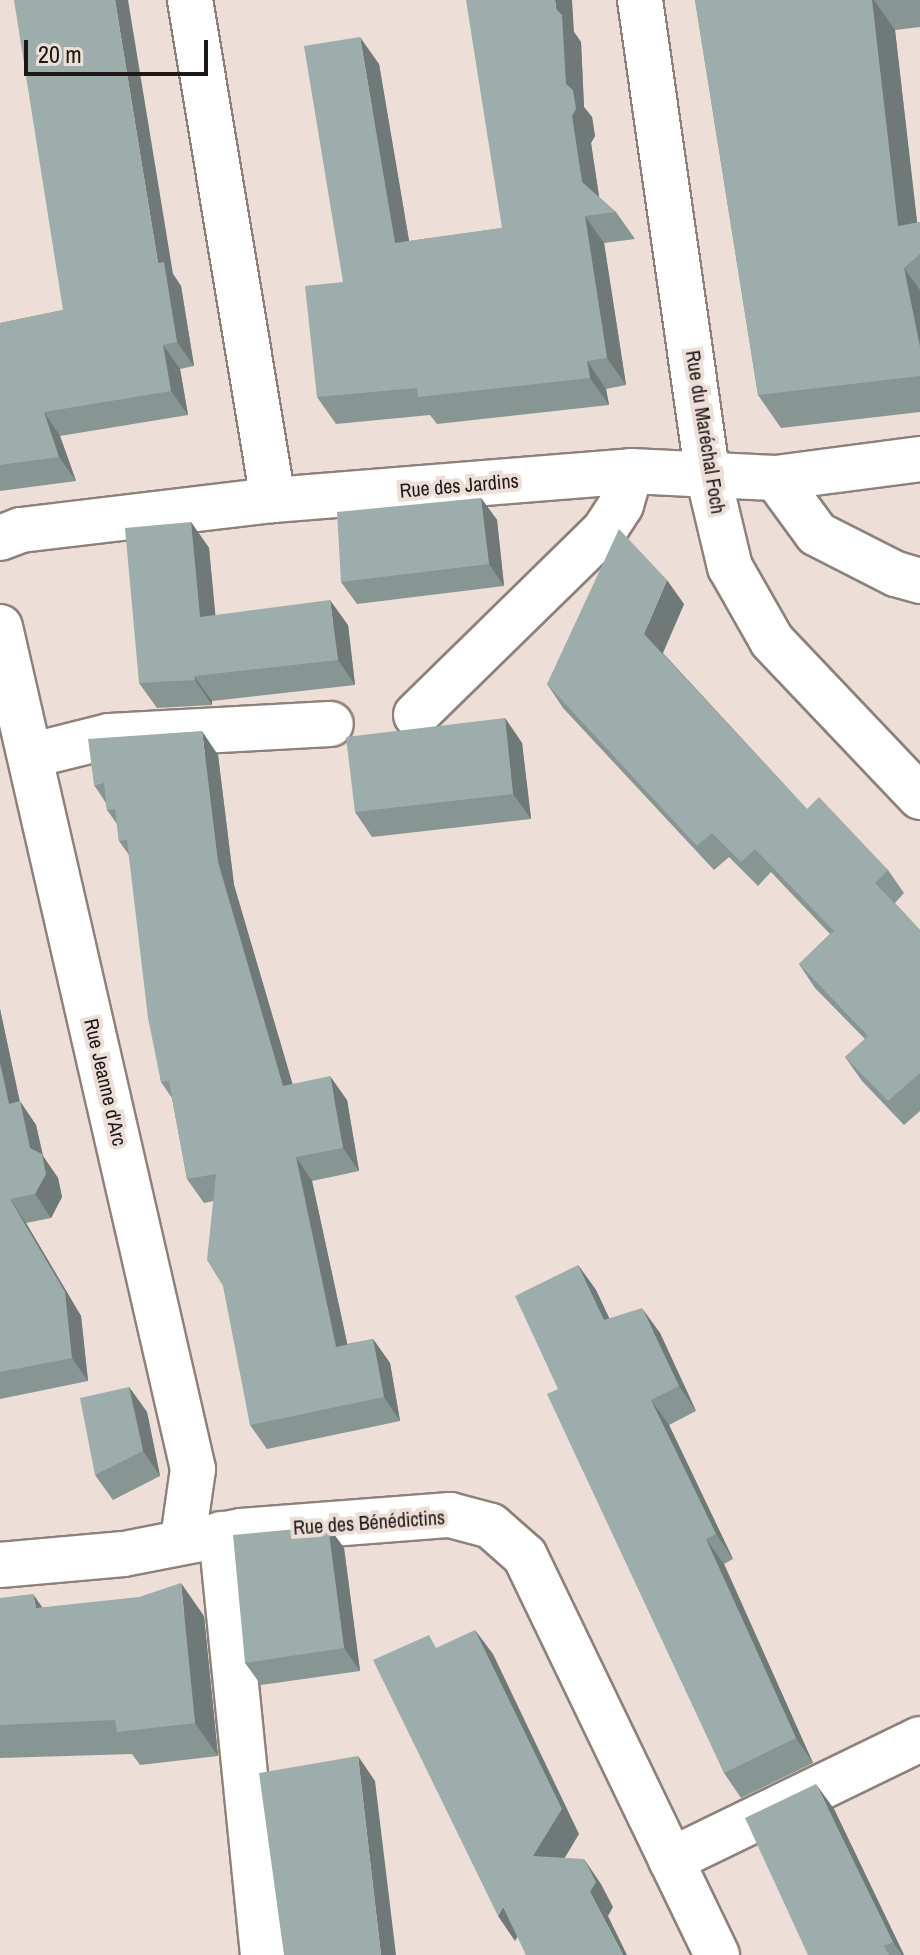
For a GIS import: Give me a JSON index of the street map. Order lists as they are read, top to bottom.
{
  "streets": {
    "street": [
      "Rue du Maréchal Foch",
      "Rue des Jardins",
      "Rue Jeanne d'Arc",
      "Rue des Bénédictins"
    ]
  },
  "crossings": [
    ["Rue du Maréchal Foch", "Rue des Jardins"],
    ["Rue Jeanne d'Arc", "Rue des Bénédictins"]
  ],
  "scale_bar": "20 m"
}
